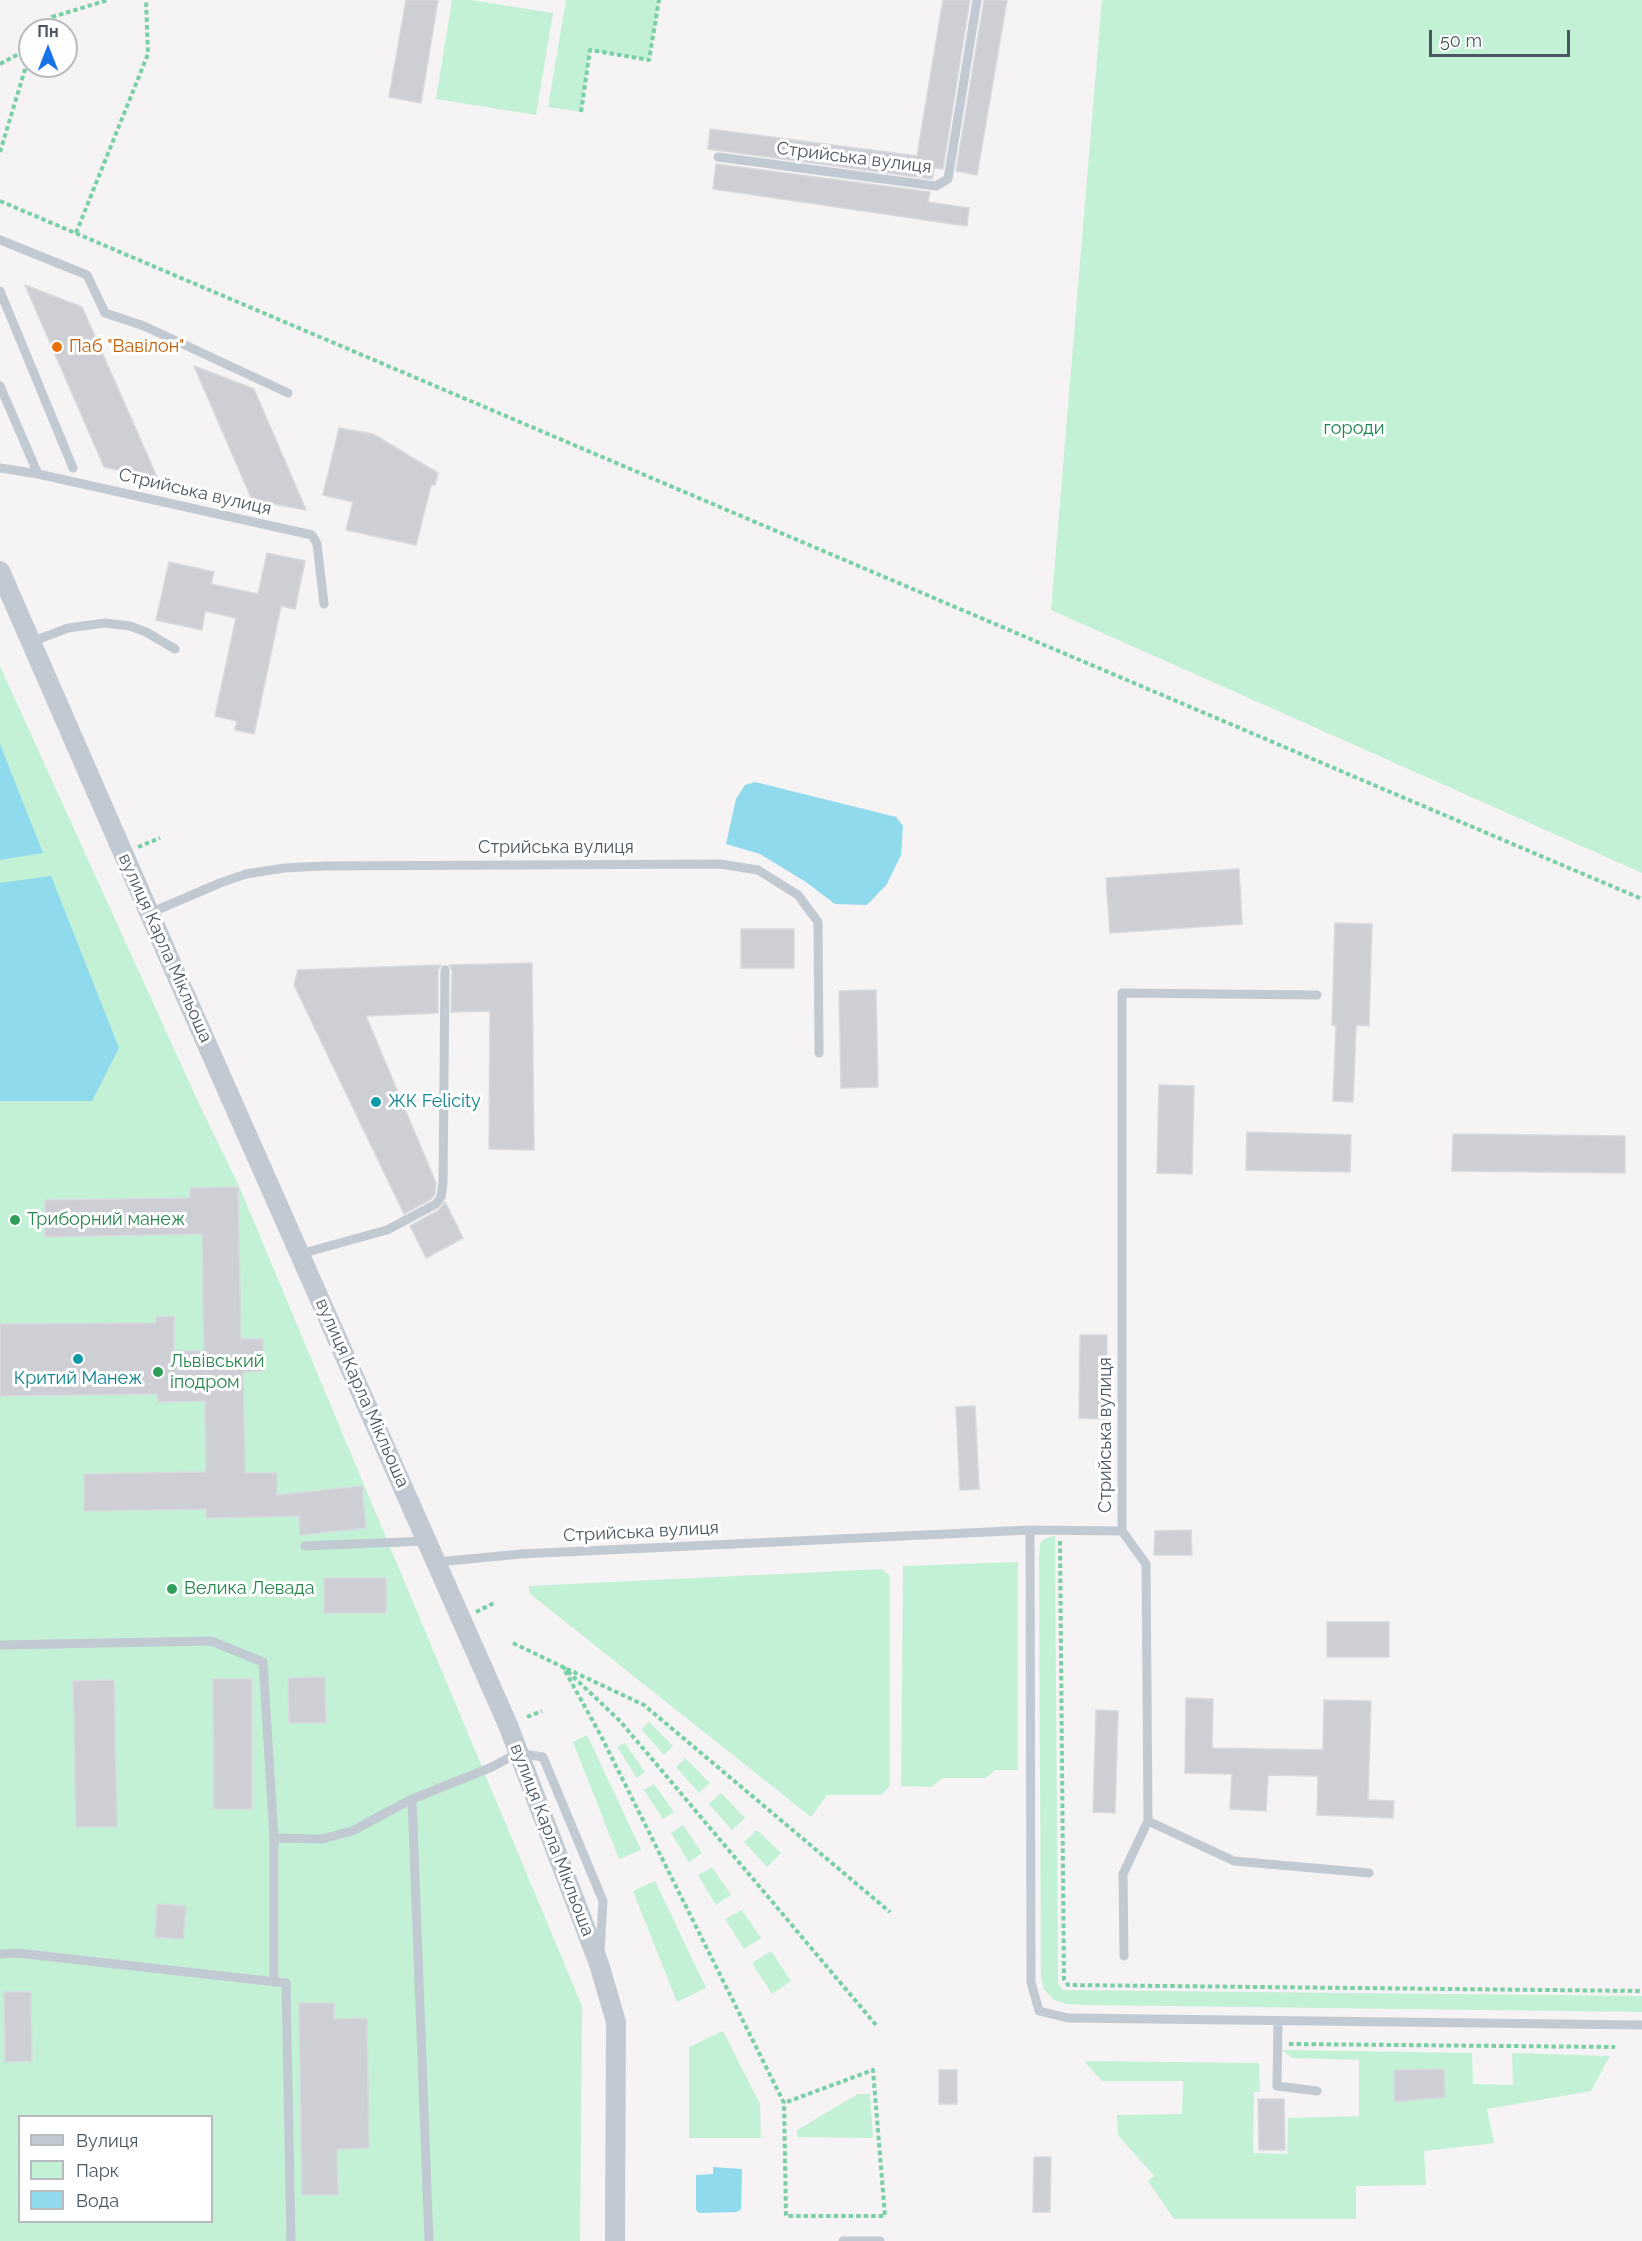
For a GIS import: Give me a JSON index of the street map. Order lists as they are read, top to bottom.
{
  "streets": {
    "street": ["вулиця Карла Мікльоша"],
    "lane": ["Стрийська вулиця"]
  },
  "crossings": [
    ["Стрийська вулиця", "вулиця Карла Мікльоша"]
  ],
  "parks": ["городи"],
  "places": [
    "Паб \"Вавілон\"",
    "ЖК Felicity",
    "Триборний манеж",
    "Критий Манеж",
    "Львівський іподром",
    "Велика Левада"
  ],
  "legend": ["Вулиця", "Парк", "Вода"],
  "scale_bar": "50 m",
  "north": "top"
}
